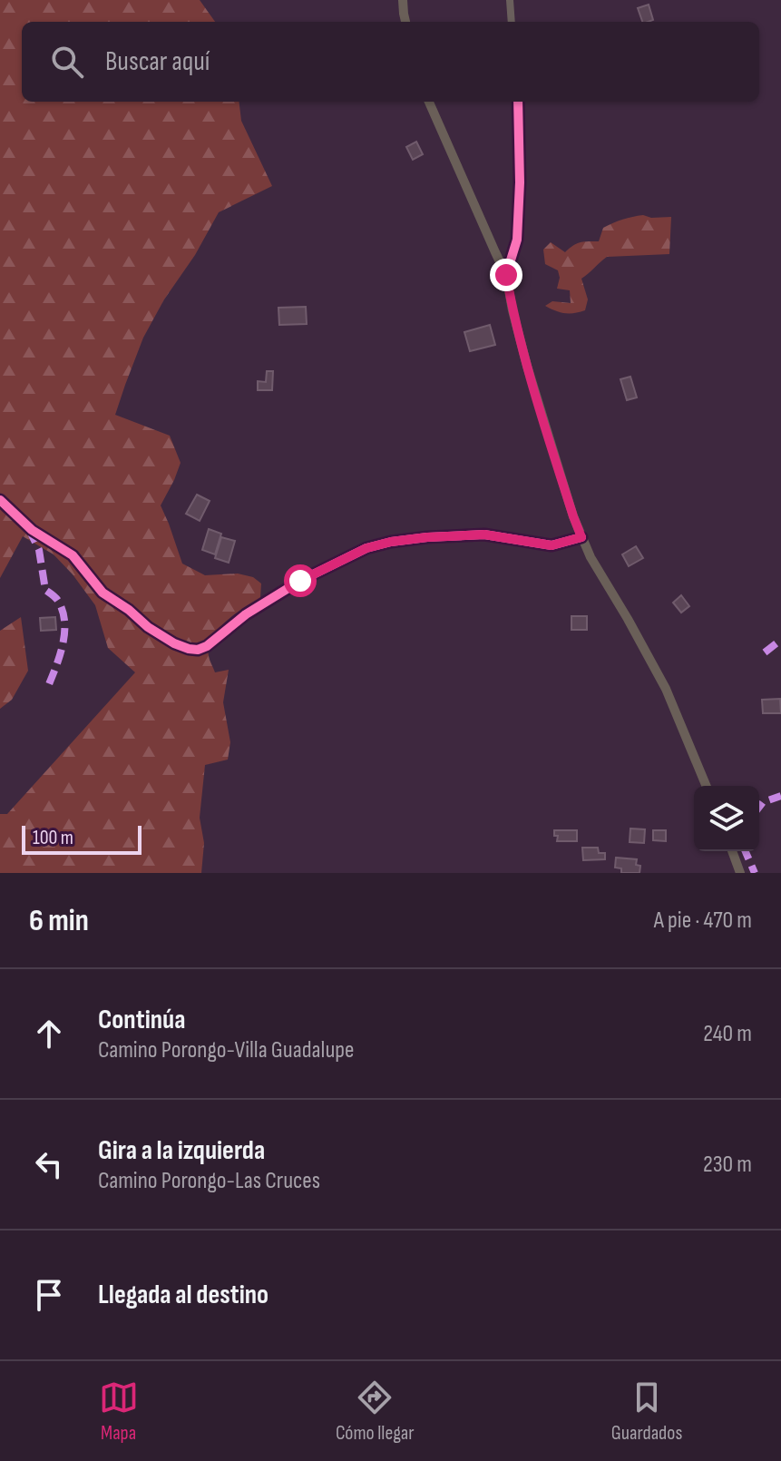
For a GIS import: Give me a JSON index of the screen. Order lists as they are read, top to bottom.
{
  "scale_bar": "100 m",
  "page": {
    "search": "Buscar aquí",
    "scale": "100 m",
    "heading": ["6 min", "A pie · 470 m"],
    "list": [
      ["Continúa", "Camino Porongo-Villa Guadalupe", "240 m"],
      ["Gira a la izquierda", "Camino Porongo-Las Cruces", "230 m"],
      "Llegada al destino"
    ],
    "nav": ["Mapa", "Cómo llegar", "Guardados"]
  }
}
